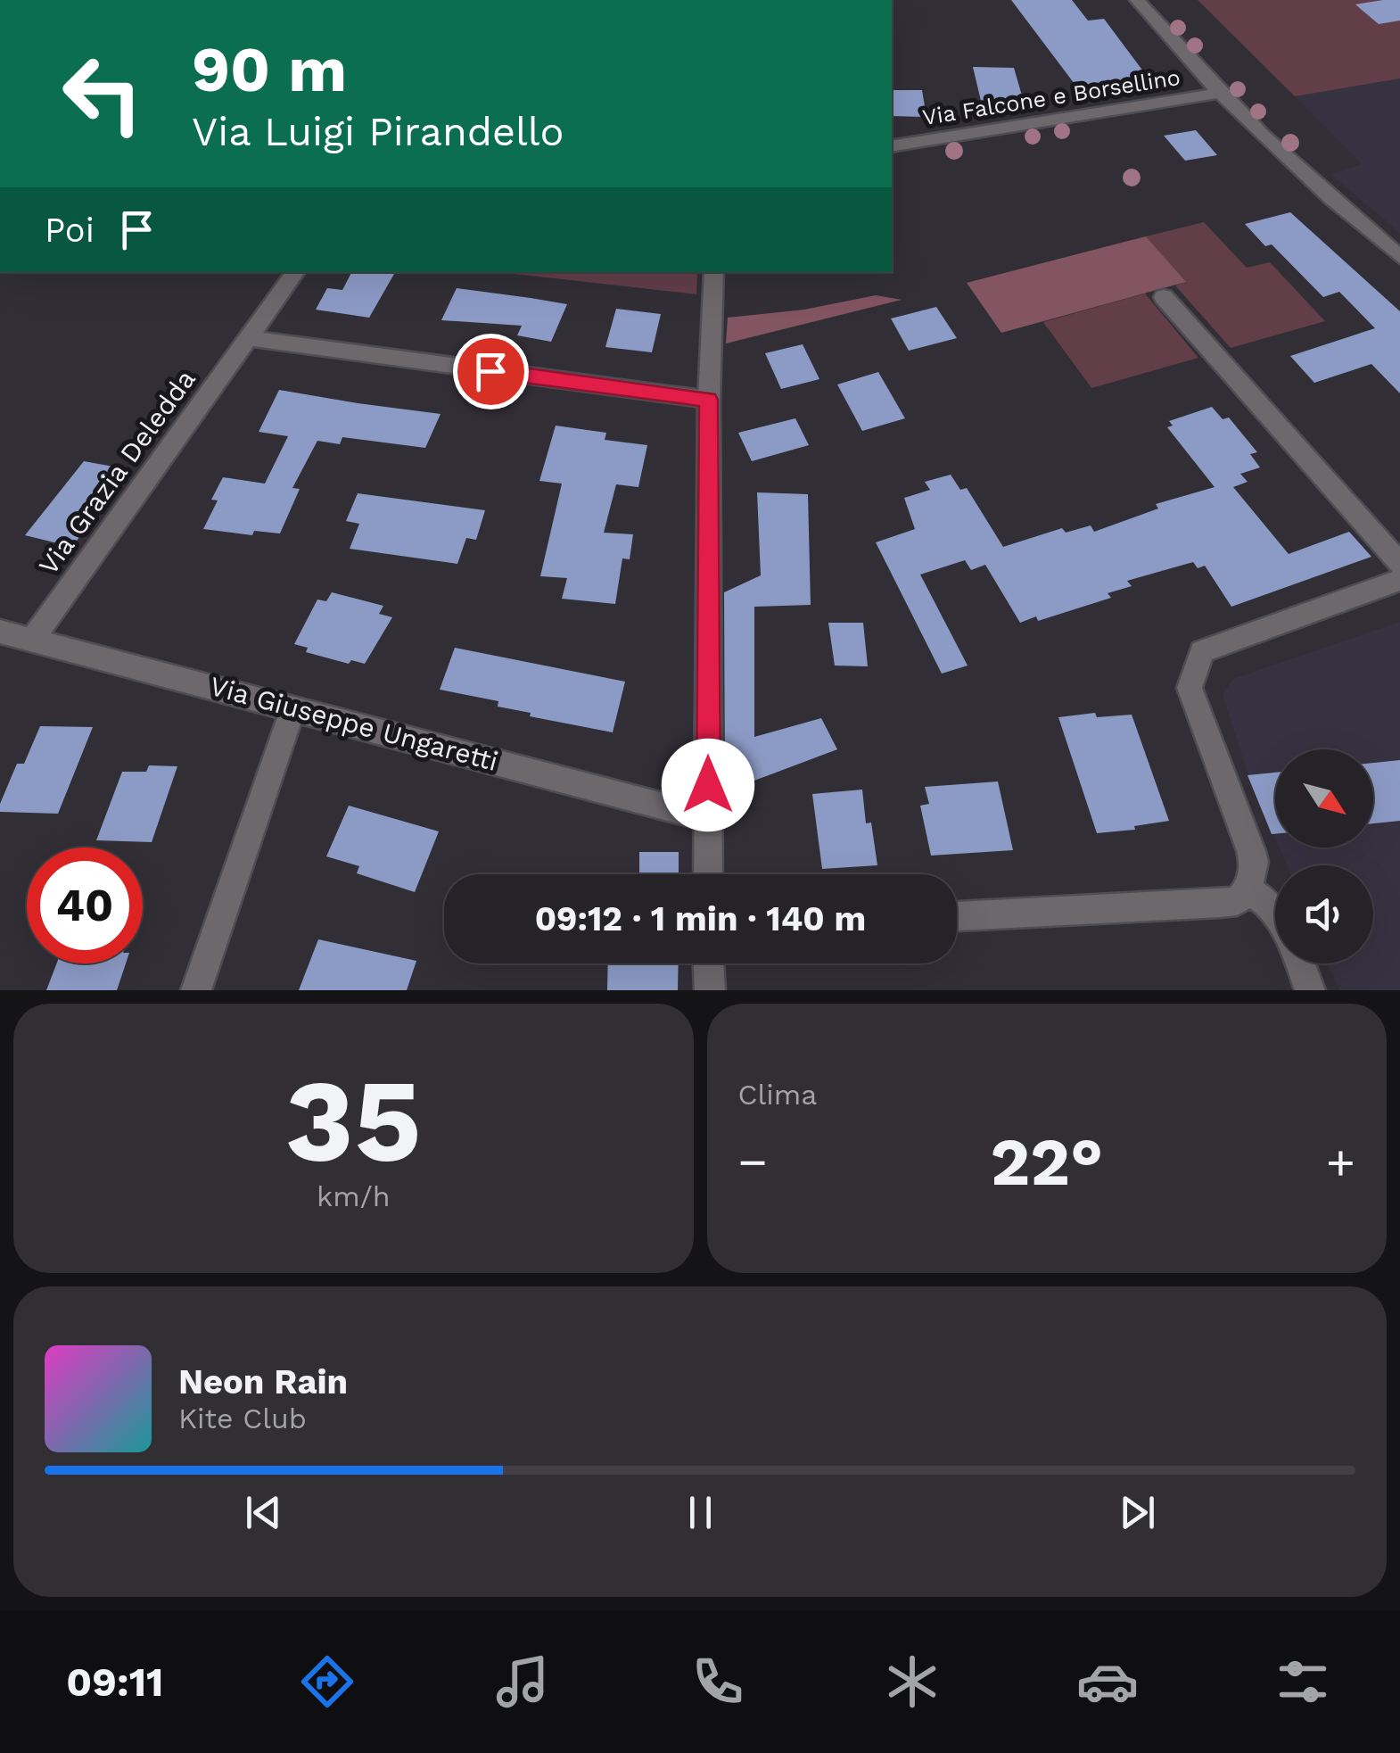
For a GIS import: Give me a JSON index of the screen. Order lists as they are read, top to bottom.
{
  "streets": {
    "street": ["Via Falcone e Borsellino", "Via Grazia Deledda", "Via Giuseppe Ungaretti"]
  },
  "crossings": [
    ["Via Grazia Deledda", "Via Giuseppe Ungaretti"]
  ],
  "north": "bottom right",
  "page": {
    "turn": ["90 m", "Via Luigi Pirandello"],
    "then": "Poi",
    "limit": "40",
    "trip": "09:12 · 1 min · 140 m",
    "tile": [
      ["35", "km/h"],
      "Clima"
    ],
    "heat": ["−", "22°", "+"],
    "song": ["Neon Rain", "Kite Club"],
    "tabs": "09:11"
  }
}
